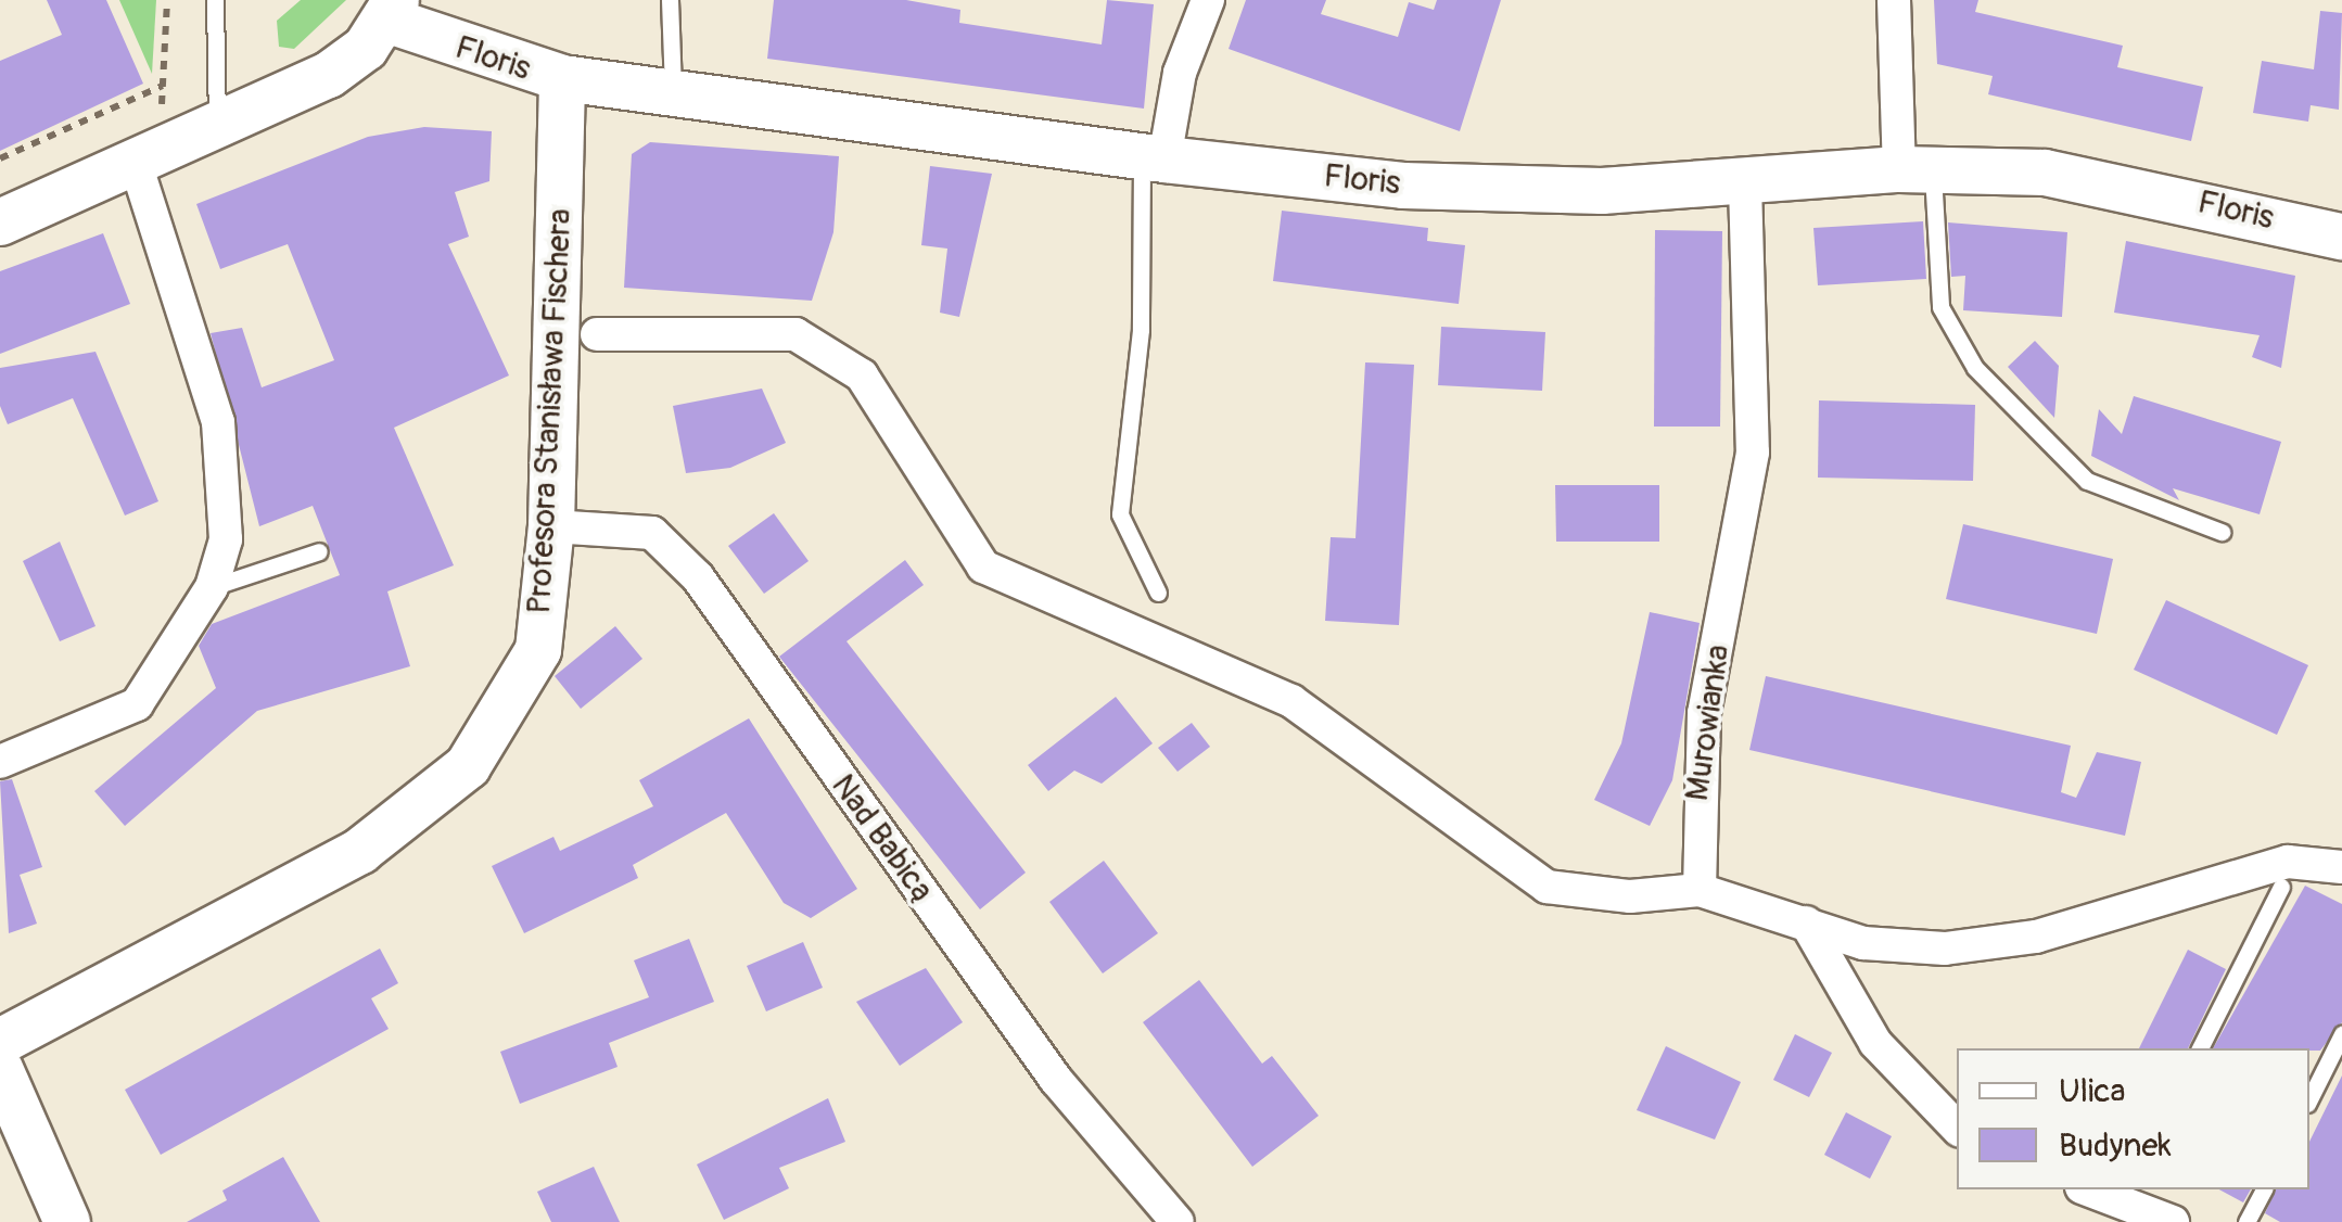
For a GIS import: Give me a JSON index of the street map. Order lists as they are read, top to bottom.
{
  "streets": {
    "street": [
      "Floris",
      "Profesora Stanisława Fischera",
      "Murowianka",
      "Nad Babicą"
    ]
  },
  "crossings": [
    ["Floris", "Profesora Stanisława Fischera"],
    ["Floris", "Murowianka"],
    ["Profesora Stanisława Fischera", "Nad Babicą"]
  ],
  "legend": ["Ulica", "Budynek"]
}
